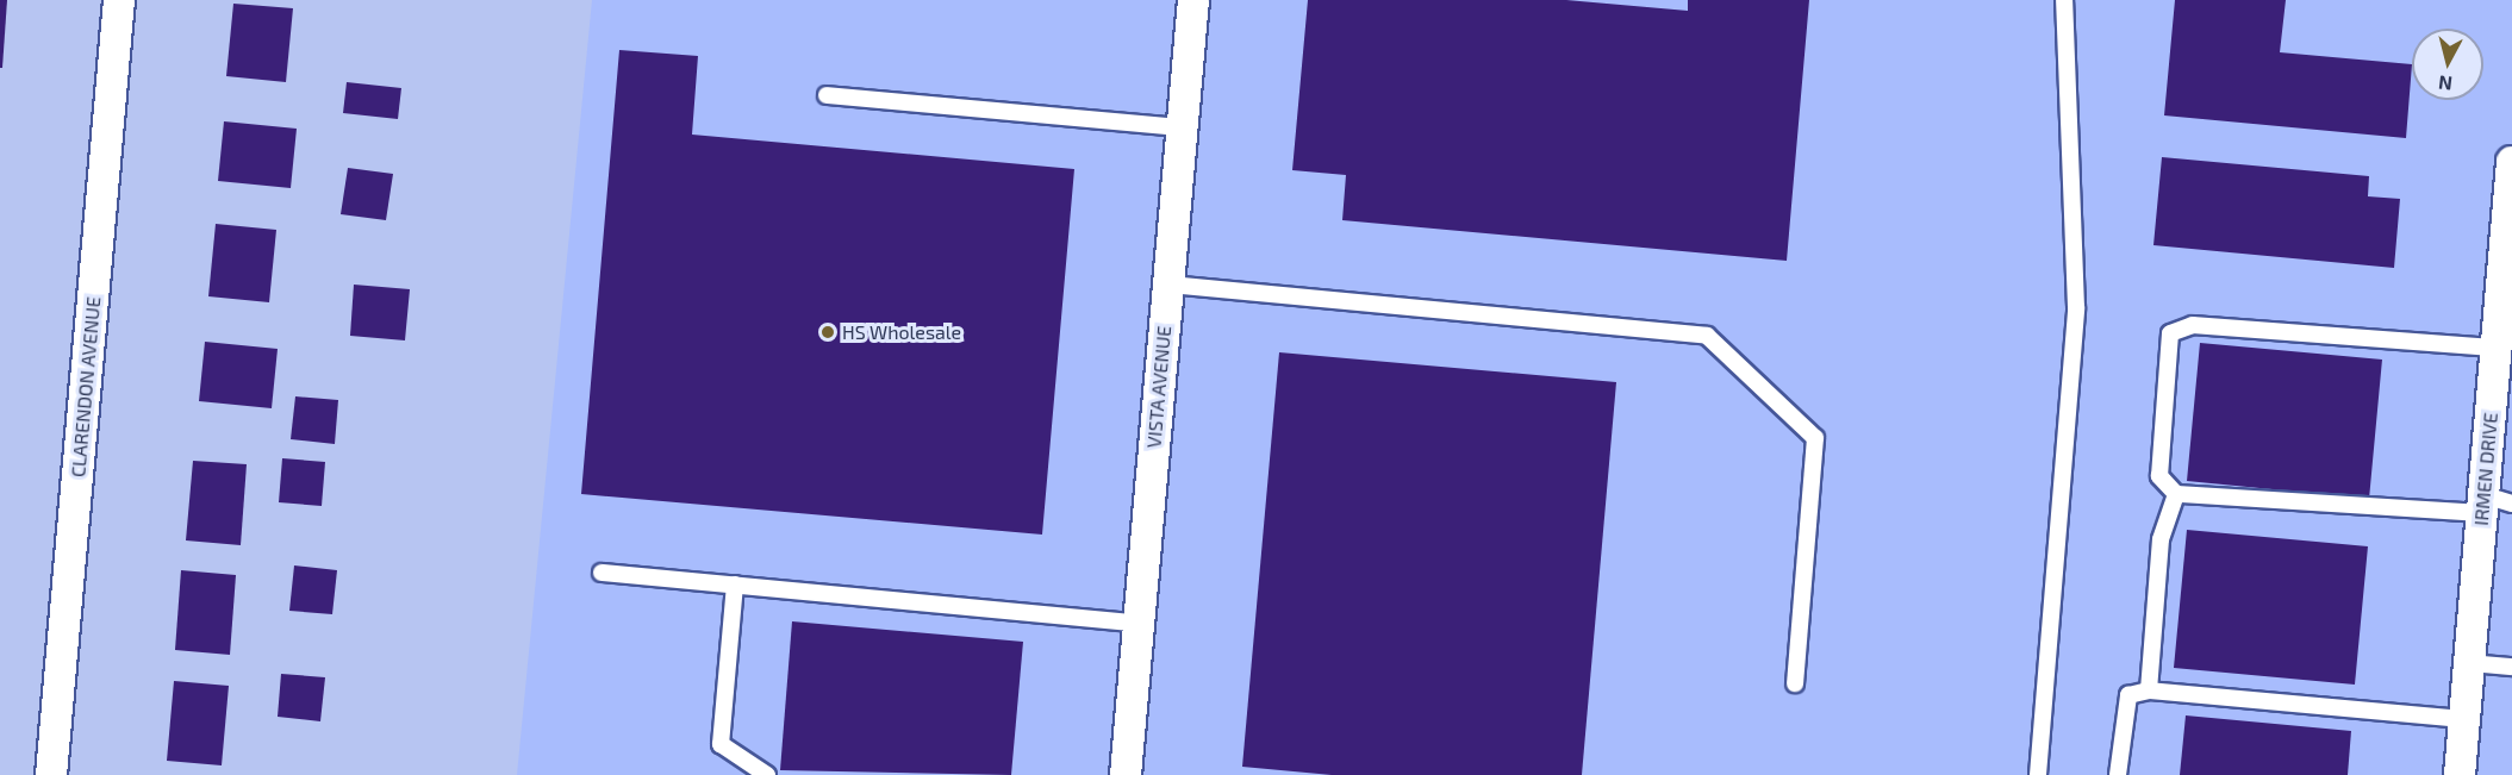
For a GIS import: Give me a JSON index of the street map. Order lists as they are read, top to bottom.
{
  "streets": {
    "street": ["CLARENDON AVENUE", "VISTA AVENUE", "IRMEN DRIVE"]
  },
  "places": ["HS Wholesale"],
  "north": "bottom"
}
